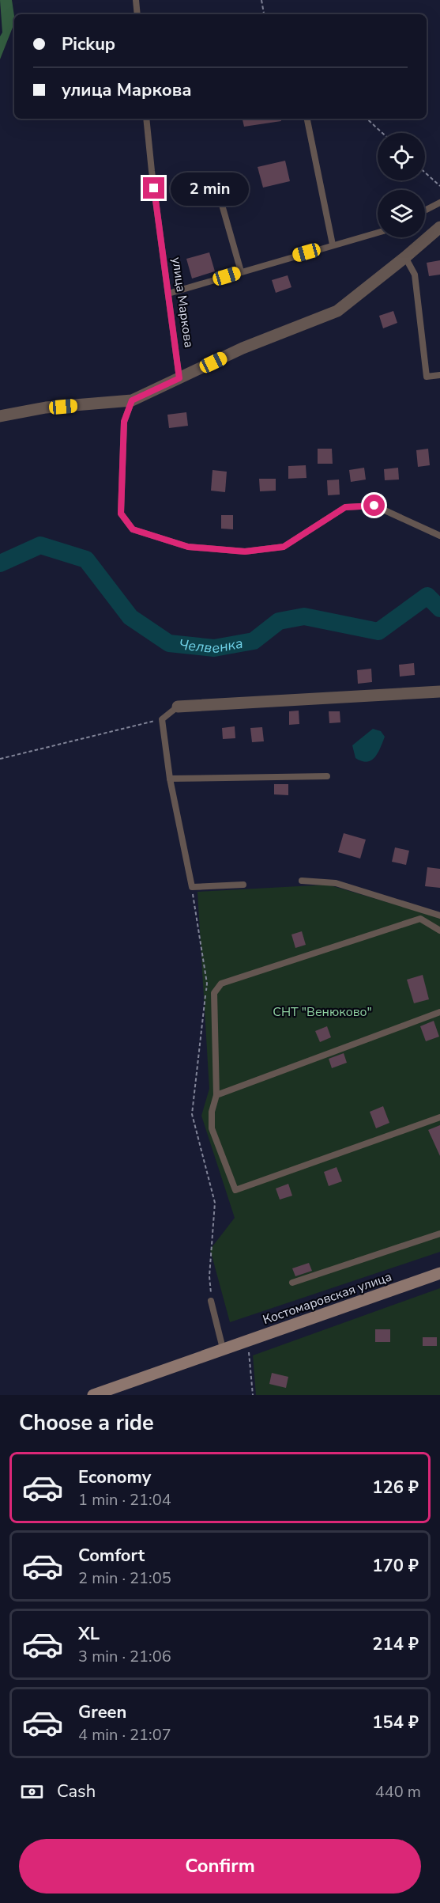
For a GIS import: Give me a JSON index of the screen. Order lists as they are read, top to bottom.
{
  "streets": {
    "street": ["Костомаровская улица"],
    "lane": ["улица Маркова"]
  },
  "water": ["Челвенка"],
  "parks": ["СНТ \"Венюково\""],
  "page": {
    "banner": ["Pickup", "улица Маркова"],
    "bubble": "2 min",
    "heading": "Choose a ride",
    "list": [
      {
        "name": "Economy",
        "note": "1 min · 21:04",
        "value": "126 ₽"
      },
      {
        "name": "Comfort",
        "note": "2 min · 21:05",
        "value": "170 ₽"
      },
      {
        "name": "XL",
        "note": "3 min · 21:06",
        "value": "214 ₽"
      },
      {
        "name": "Green",
        "note": "4 min · 21:07",
        "value": "154 ₽"
      }
    ],
    "pay": ["Cash", "440 m"],
    "buttons": "Confirm"
  }
}
